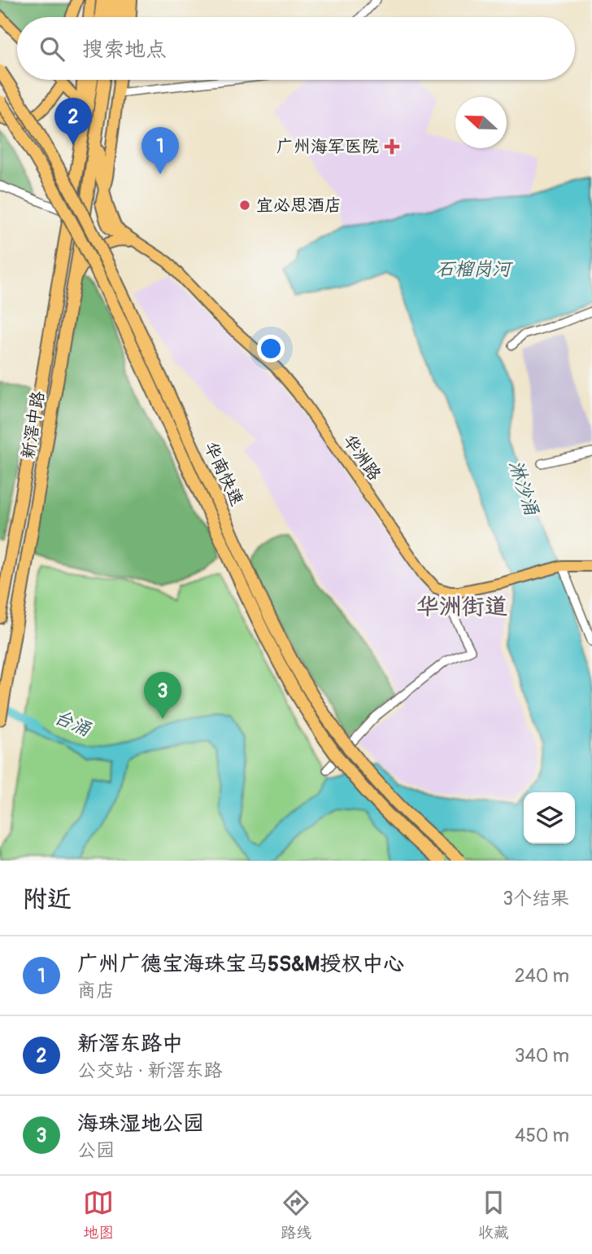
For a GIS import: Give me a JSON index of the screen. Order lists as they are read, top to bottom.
{
  "streets": {
    "highway": ["新滘中路", "华南快速"],
    "main road": ["华洲路"]
  },
  "districts": ["华洲街道"],
  "water": ["石榴岗河", "淋沙涌", "台涌"],
  "places": {
    "health": ["广州海军医院"],
    "other": ["宜必思酒店"]
  },
  "north": "left",
  "page": {
    "search": "搜索地点",
    "pins": ["2", "1", "3"],
    "heading": ["附近", "3个结果"],
    "list": [
      {
        "mark": "1",
        "name": "广州广德宝海珠宝马5S&M授权中心",
        "note": "商店",
        "value": "240 m"
      },
      {
        "mark": "2",
        "name": "新滘东路中",
        "note": "公交站 · 新滘东路",
        "value": "340 m"
      },
      {
        "mark": "3",
        "name": "海珠湿地公园",
        "note": "公园",
        "value": "450 m"
      }
    ],
    "nav": ["地图", "路线", "收藏"]
  }
}
